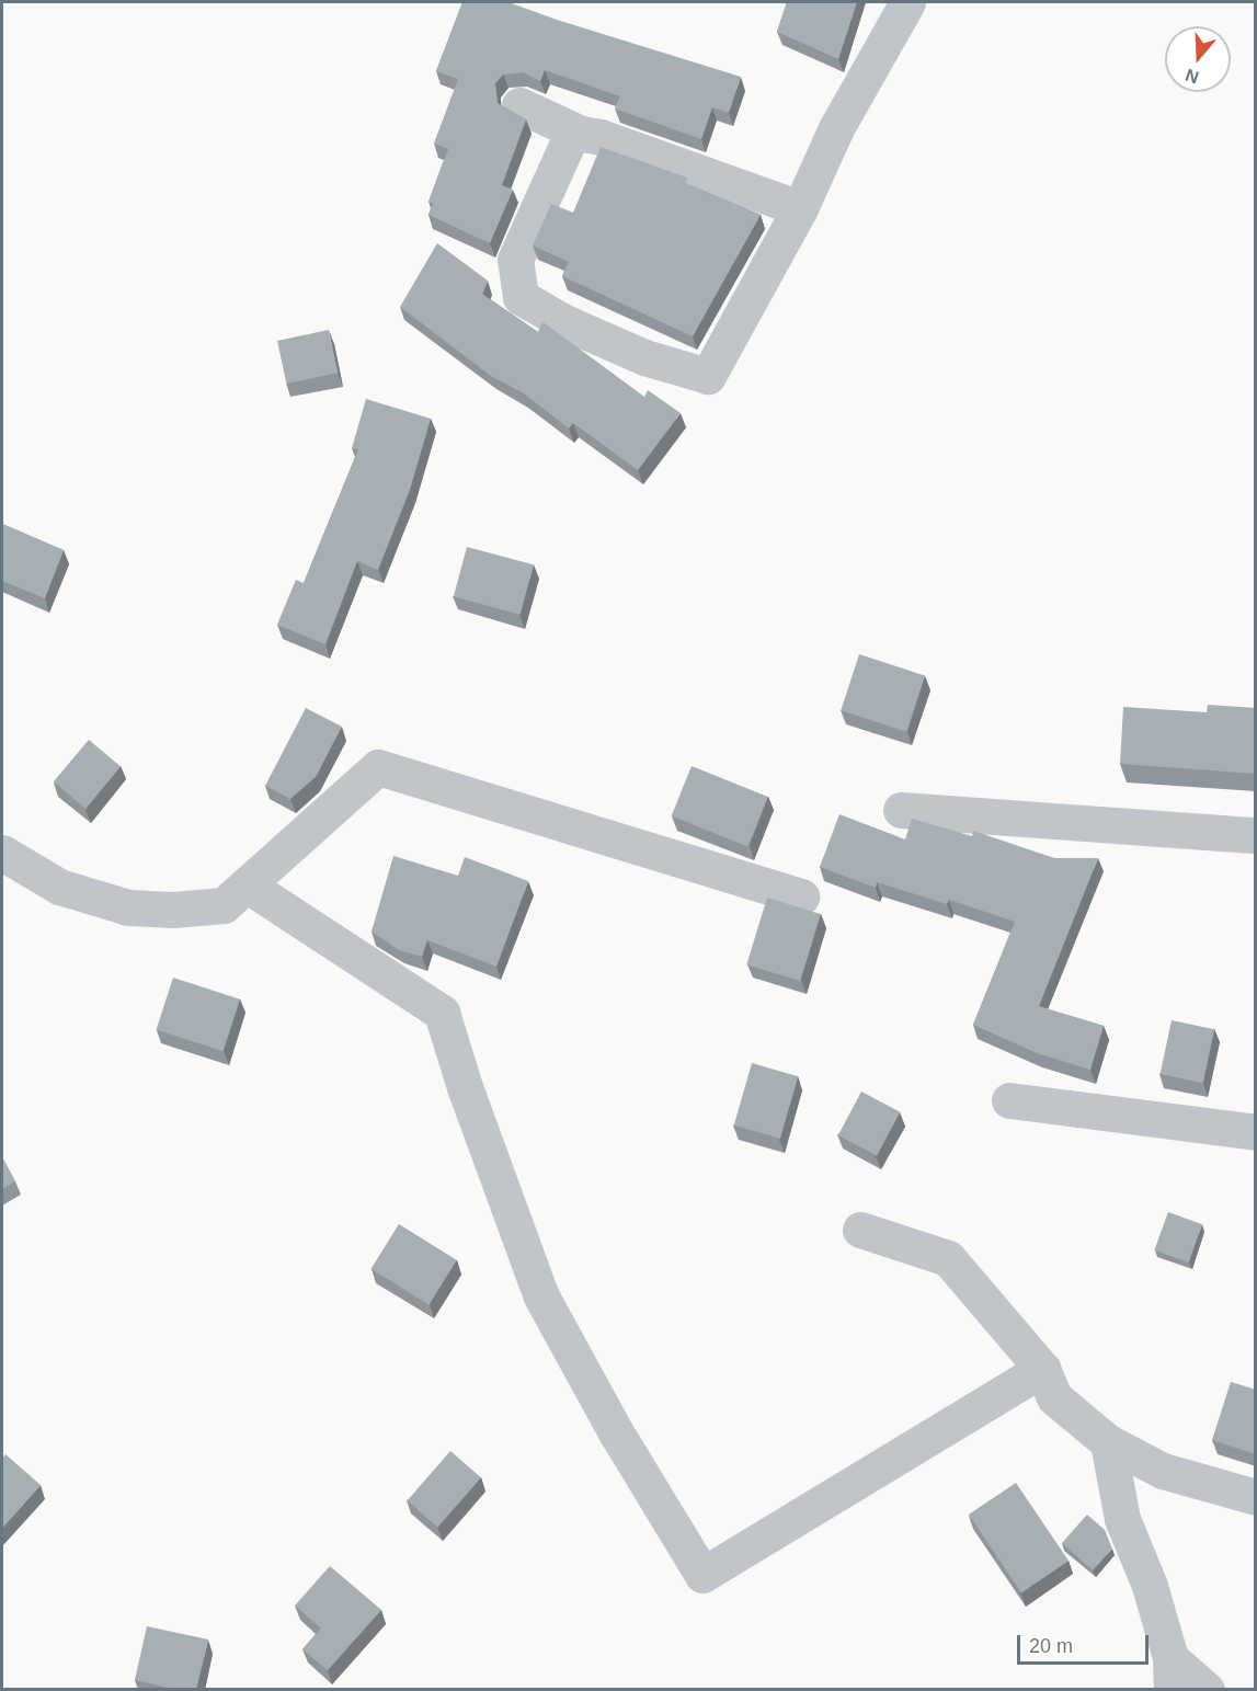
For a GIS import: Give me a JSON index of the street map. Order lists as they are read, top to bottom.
{
  "scale_bar": "20 m",
  "north": "bottom"
}
